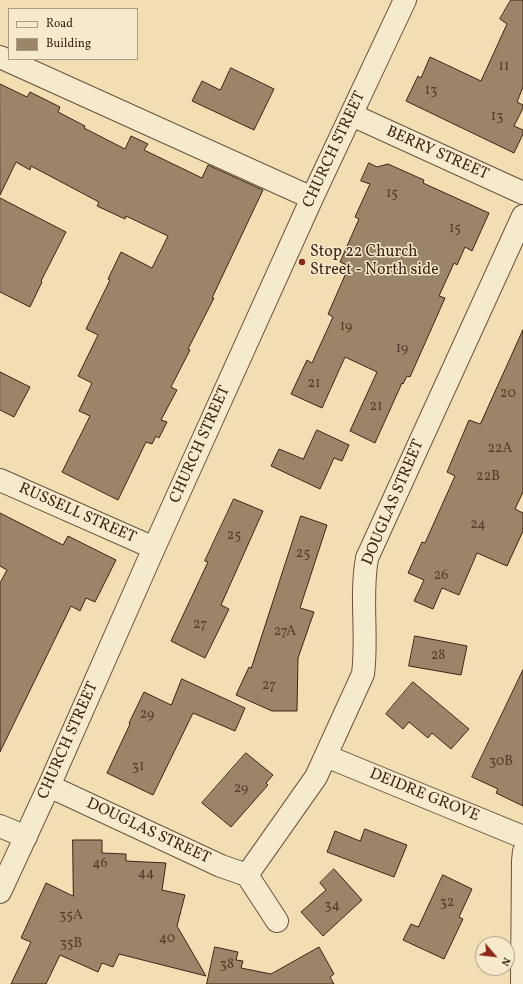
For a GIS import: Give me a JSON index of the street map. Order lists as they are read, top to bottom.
{
  "streets": {
    "street": [
      "CHURCH STREET",
      "BERRY STREET",
      "DOUGLAS STREET",
      "RUSSELL STREET",
      "DEIDRE GROVE"
    ]
  },
  "crossings": [
    ["CHURCH STREET", "BERRY STREET"],
    ["CHURCH STREET", "DOUGLAS STREET"],
    ["CHURCH STREET", "RUSSELL STREET"],
    ["DOUGLAS STREET", "DEIDRE GROVE"]
  ],
  "places": ["Stop 22 Church Street - North side"],
  "house_numbers": [
    "11",
    "13",
    "13",
    "15",
    "15",
    "19",
    "19",
    "21",
    "20",
    "21",
    "22A",
    "22B",
    "24",
    "25",
    "25",
    "26",
    "27",
    "27A",
    "28",
    "27",
    "29",
    "30B",
    "31",
    "29",
    "46",
    "44",
    "32",
    "34",
    "35A",
    "40",
    "35B",
    "38"
  ],
  "legend": ["Road", "Building"],
  "north": "bottom right"
}
